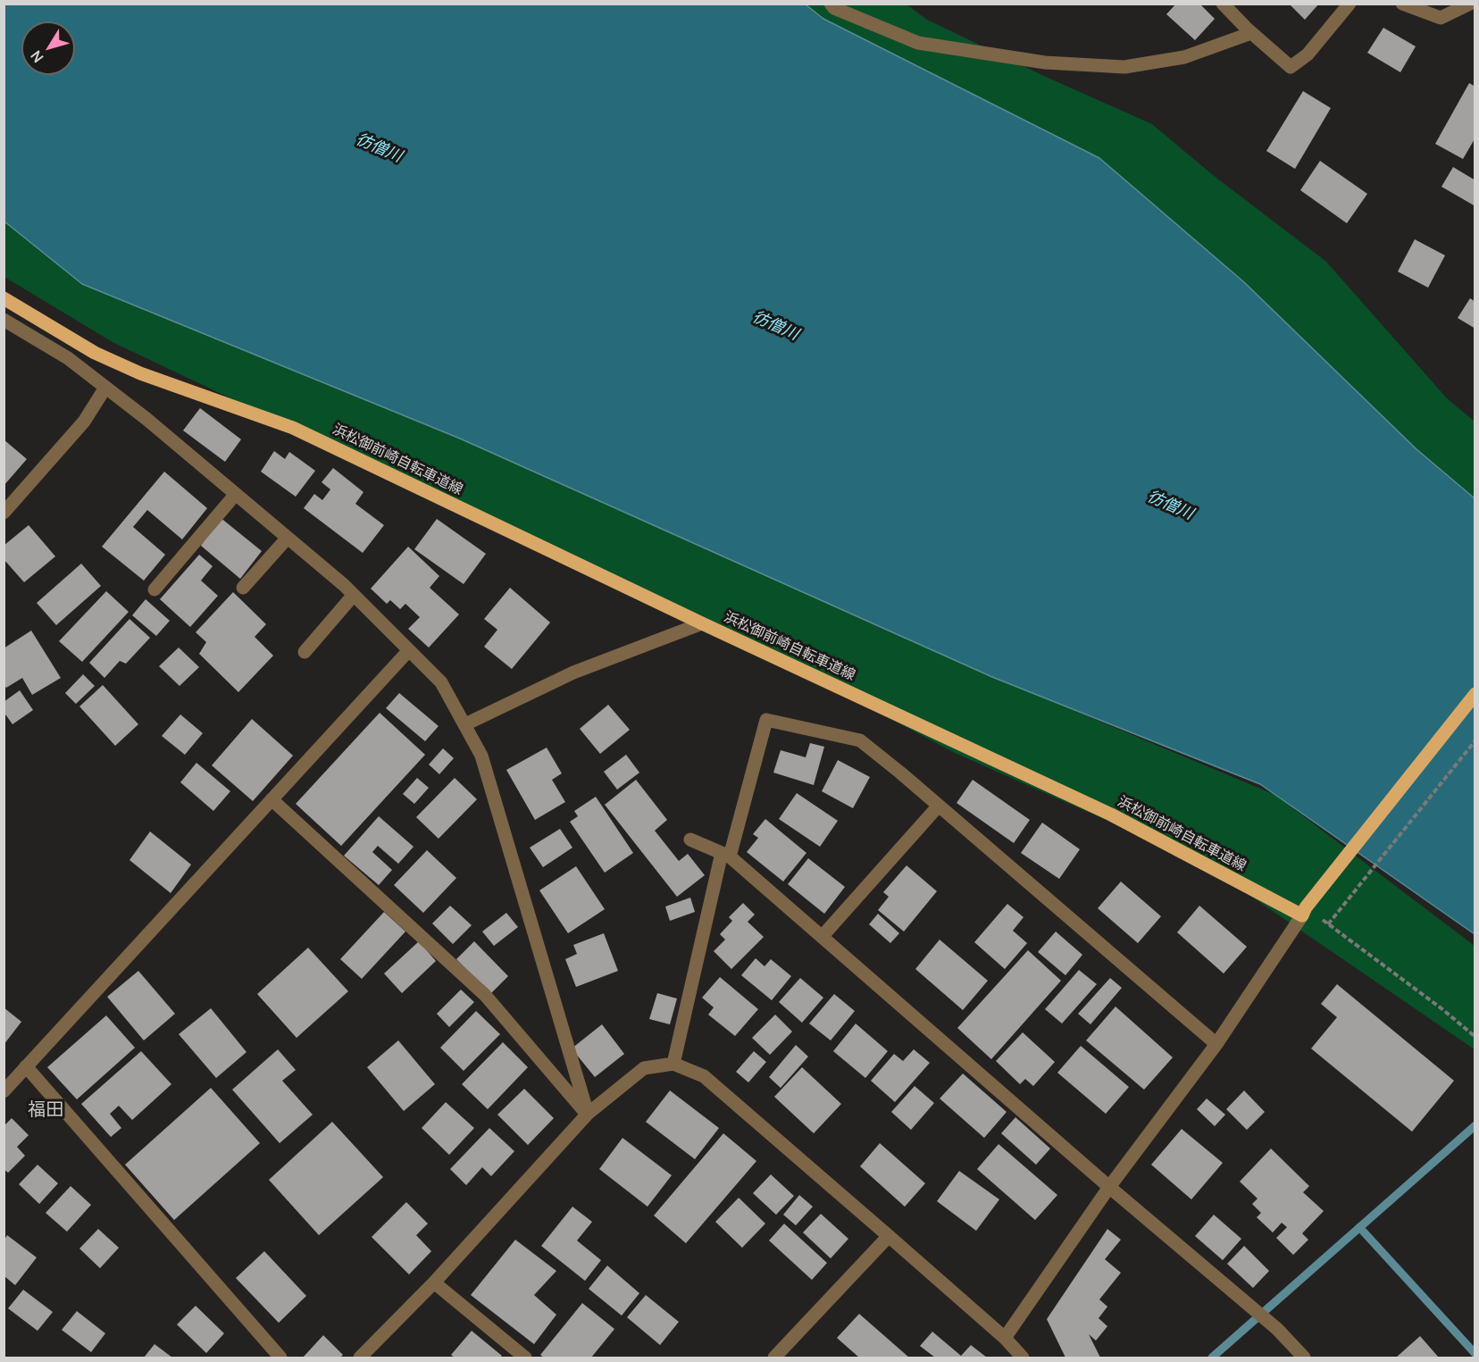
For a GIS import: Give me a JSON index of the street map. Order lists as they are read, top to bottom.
{
  "streets": {
    "main road": ["浜松御前崎自転車道線"]
  },
  "districts": ["福田"],
  "water": ["彷僧川"],
  "north": "bottom left"
}
